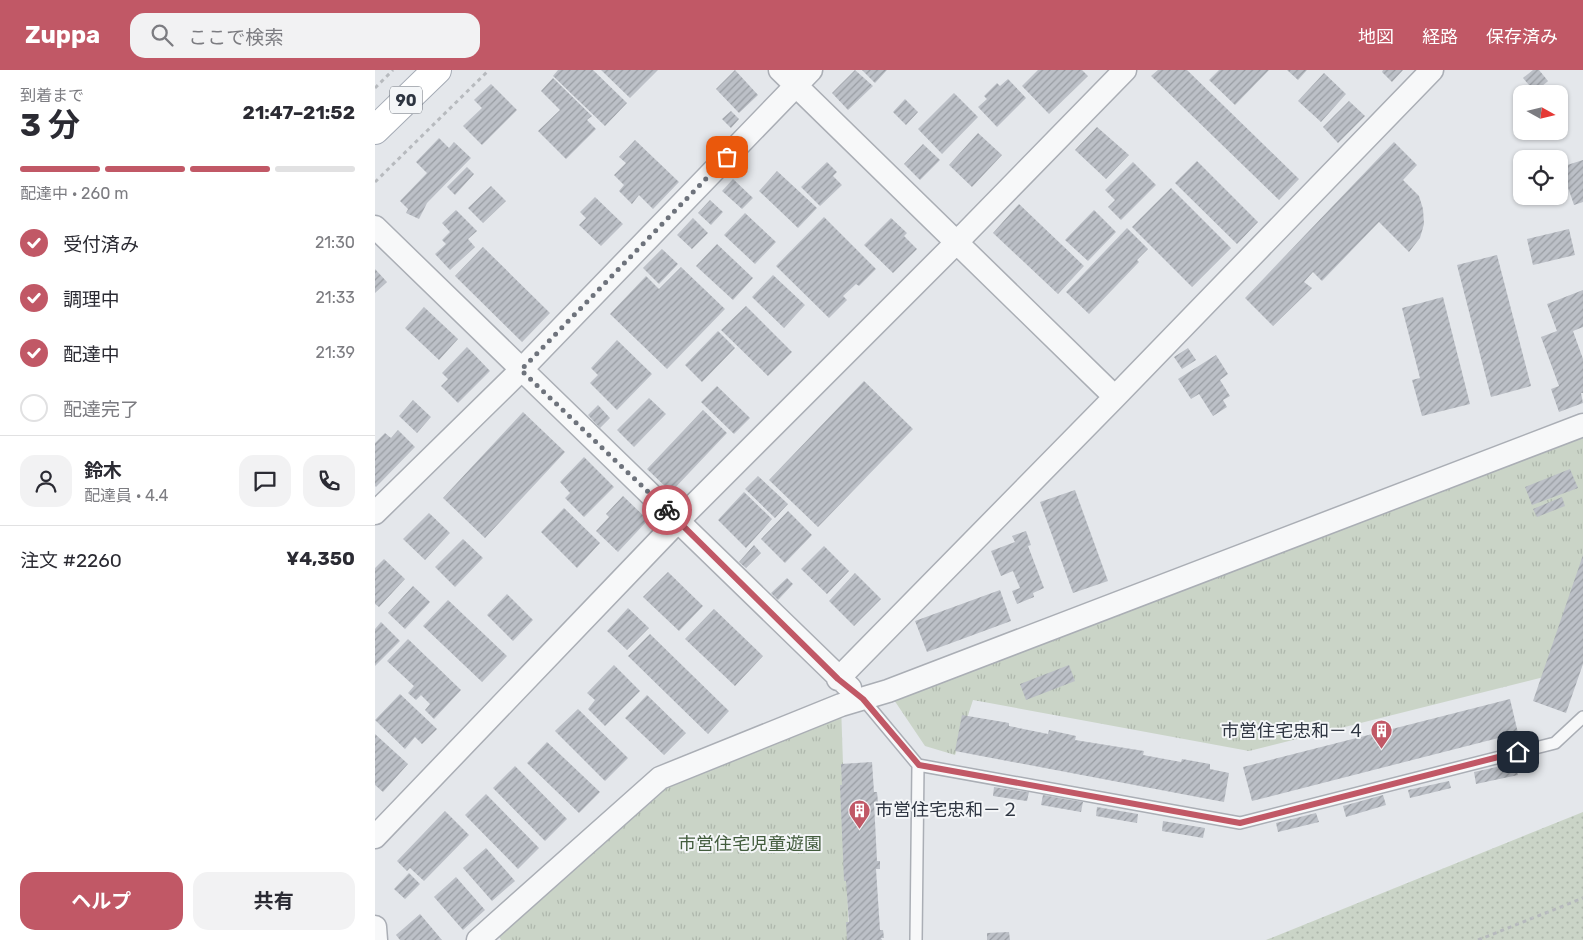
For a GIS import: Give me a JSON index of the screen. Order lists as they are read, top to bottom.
{
  "streets": {
    "main road": ["90"]
  },
  "parks": ["市営住宅児童遊園"],
  "places": {
    "building": ["市営住宅忠和－４", "市営住宅忠和－２"]
  },
  "north": "right",
  "page": {
    "header": "Zuppa",
    "search": "ここで検索",
    "nav": ["地図", "経路", "保存済み"],
    "heading": ["3 分", "到着まで", "21:47–21:52"],
    "panel": [
      "鈴木",
      "配達員 · 4.4",
      "注文 #2260",
      "¥4,350"
    ],
    "bar": "配達中 · 260 m",
    "list": [
      ["受付済み", "21:30"],
      ["調理中", "21:33"],
      ["配達中", "21:39"],
      "配達完了"
    ],
    "buttons": ["ヘルプ", "共有"]
  }
}
